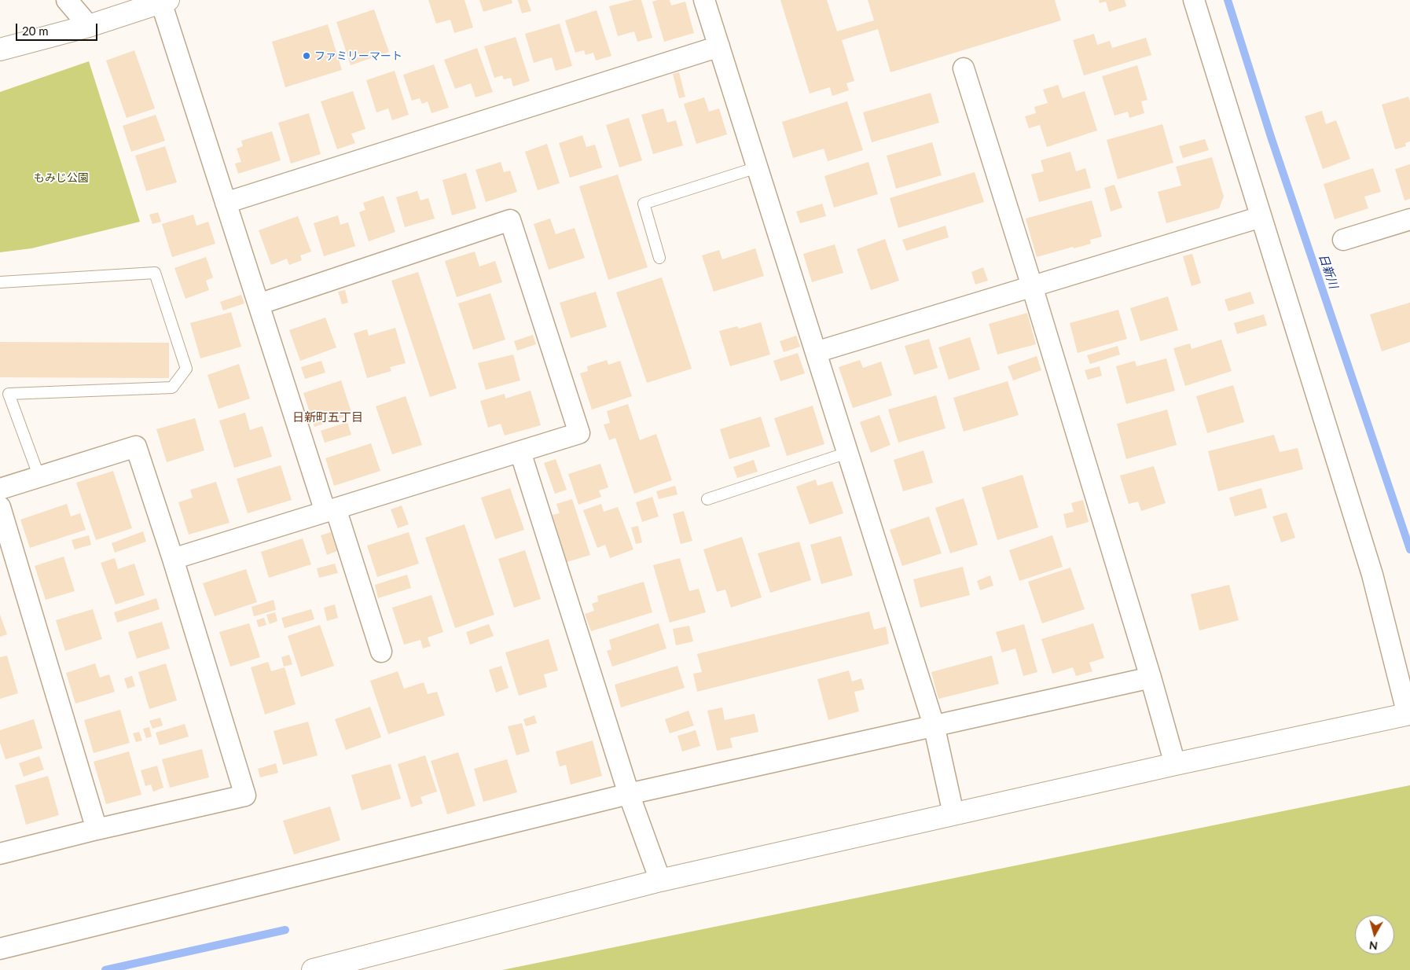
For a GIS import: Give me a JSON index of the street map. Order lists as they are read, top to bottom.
{
  "districts": ["日新町五丁目"],
  "water": ["日新川"],
  "parks": ["もみじ公園"],
  "places": ["ファミリーマート"],
  "scale_bar": "20 m",
  "north": "bottom"
}
